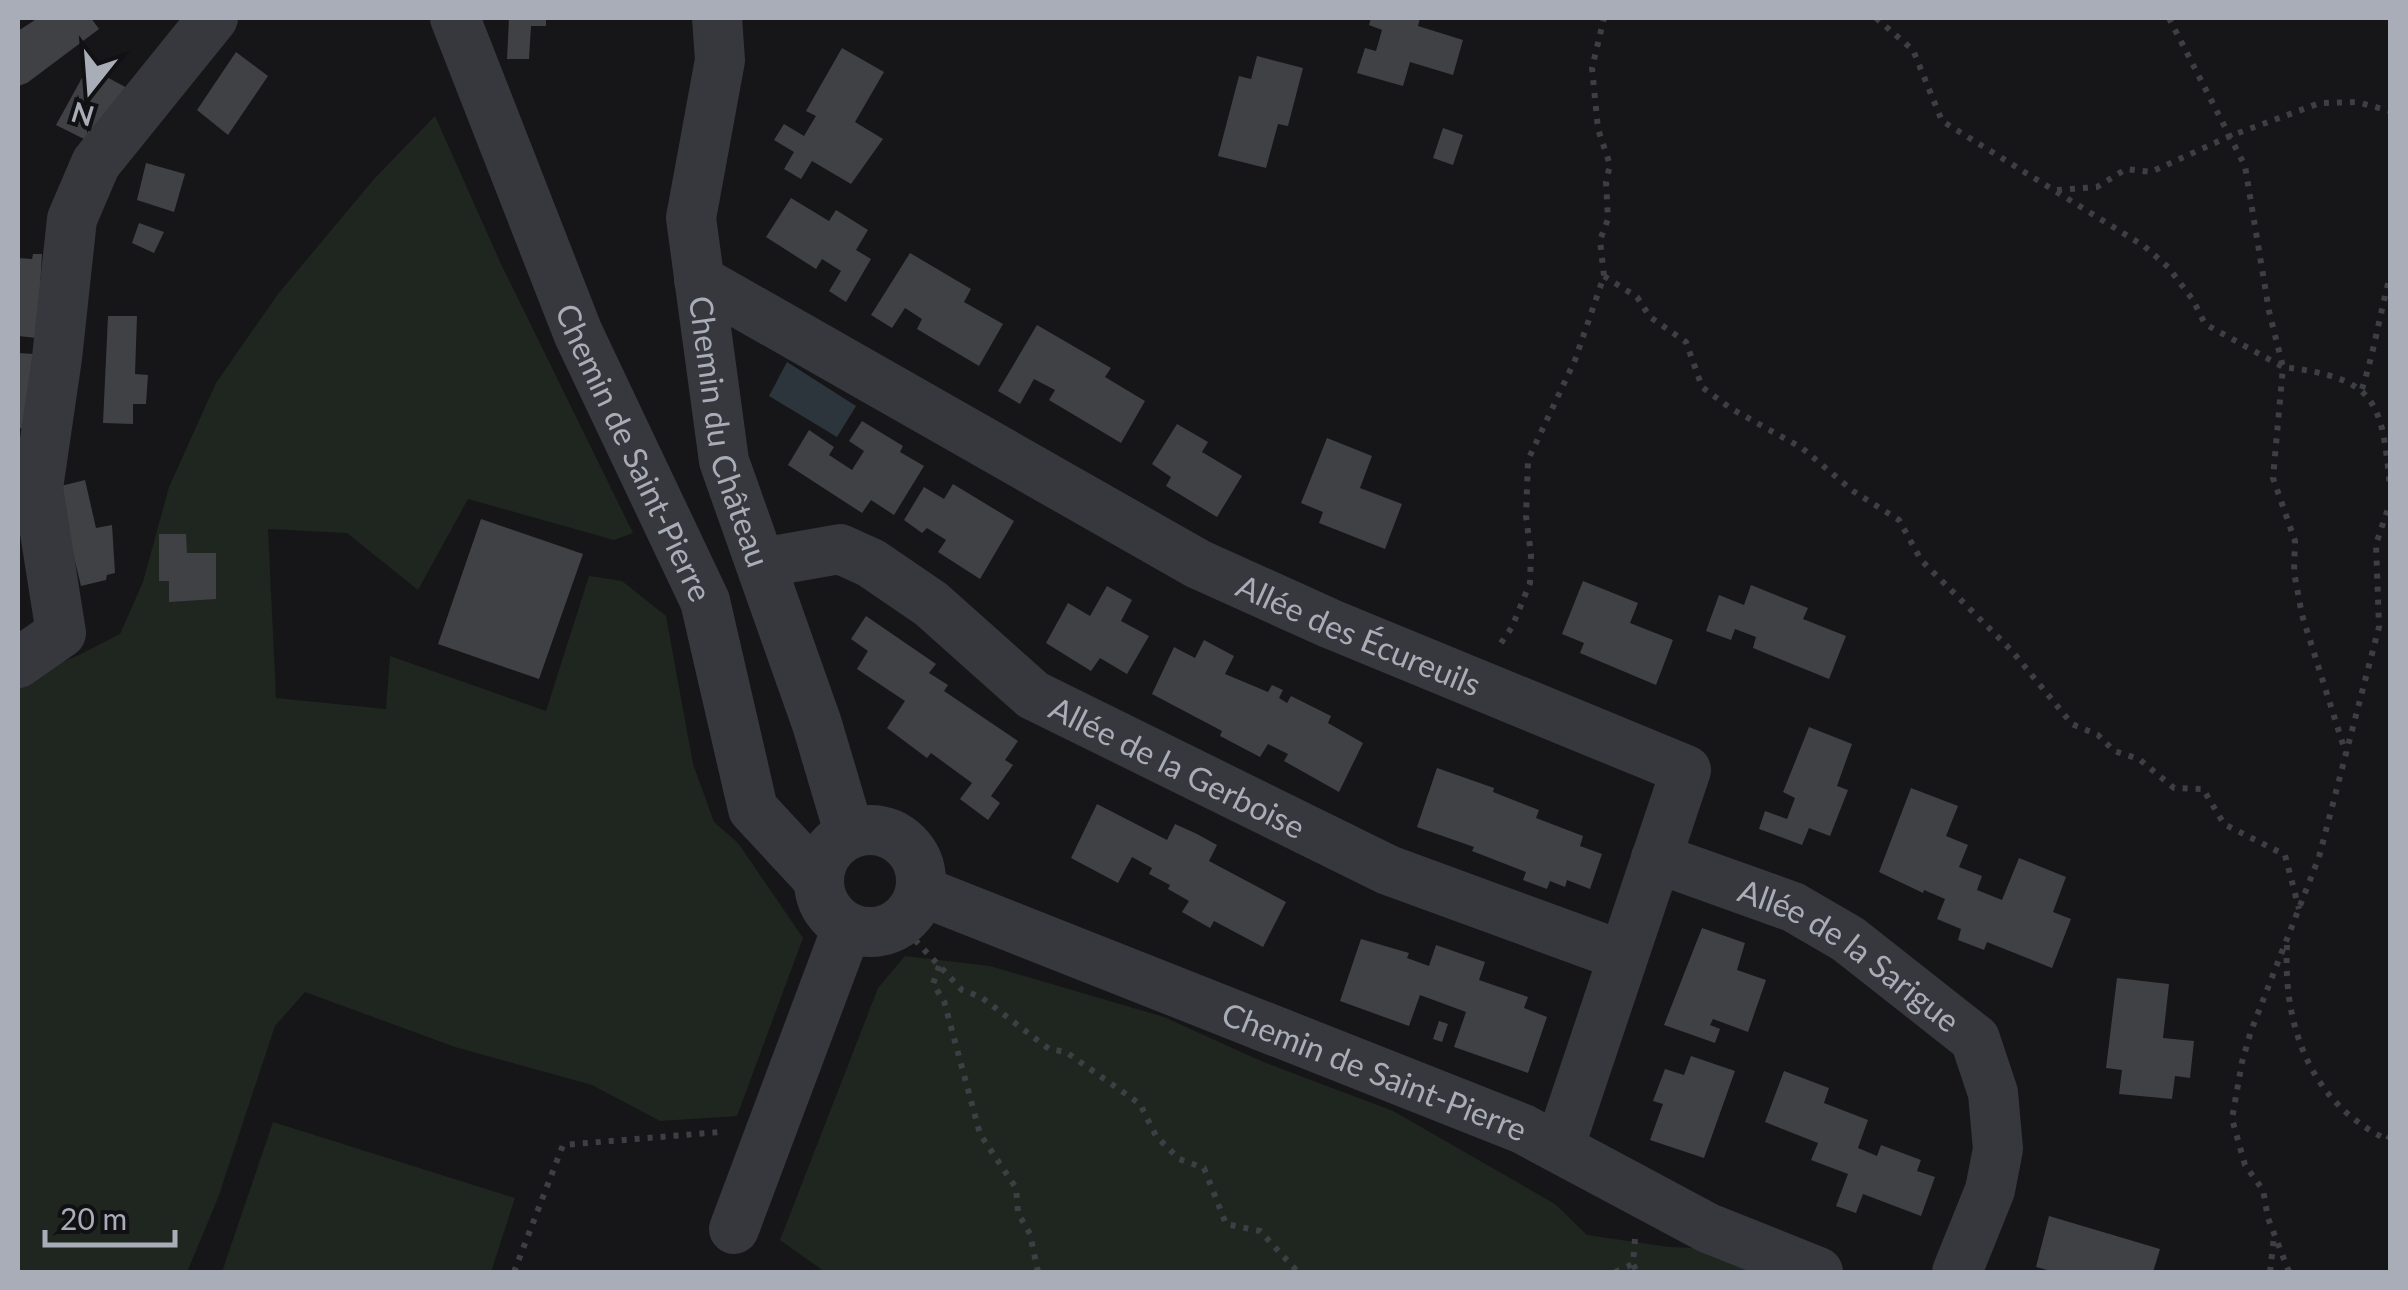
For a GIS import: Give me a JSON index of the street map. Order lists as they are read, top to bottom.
{
  "streets": {
    "street": [
      "Chemin du Château",
      "Chemin de Saint-Pierre",
      "Allée des Écureuils",
      "Allée de la Gerboise",
      "Allée de la Sarigue"
    ]
  },
  "crossings": [
    ["Chemin du Château", "Chemin de Saint-Pierre"],
    ["Chemin du Château", "Allée des Écureuils"],
    ["Chemin du Château", "Allée de la Gerboise"],
    ["Chemin de Saint-Pierre", "Allée des Écureuils"],
    ["Allée des Écureuils", "Allée de la Gerboise"],
    ["Allée des Écureuils", "Allée de la Sarigue"]
  ],
  "scale_bar": "20 m",
  "north": "bottom"
}
